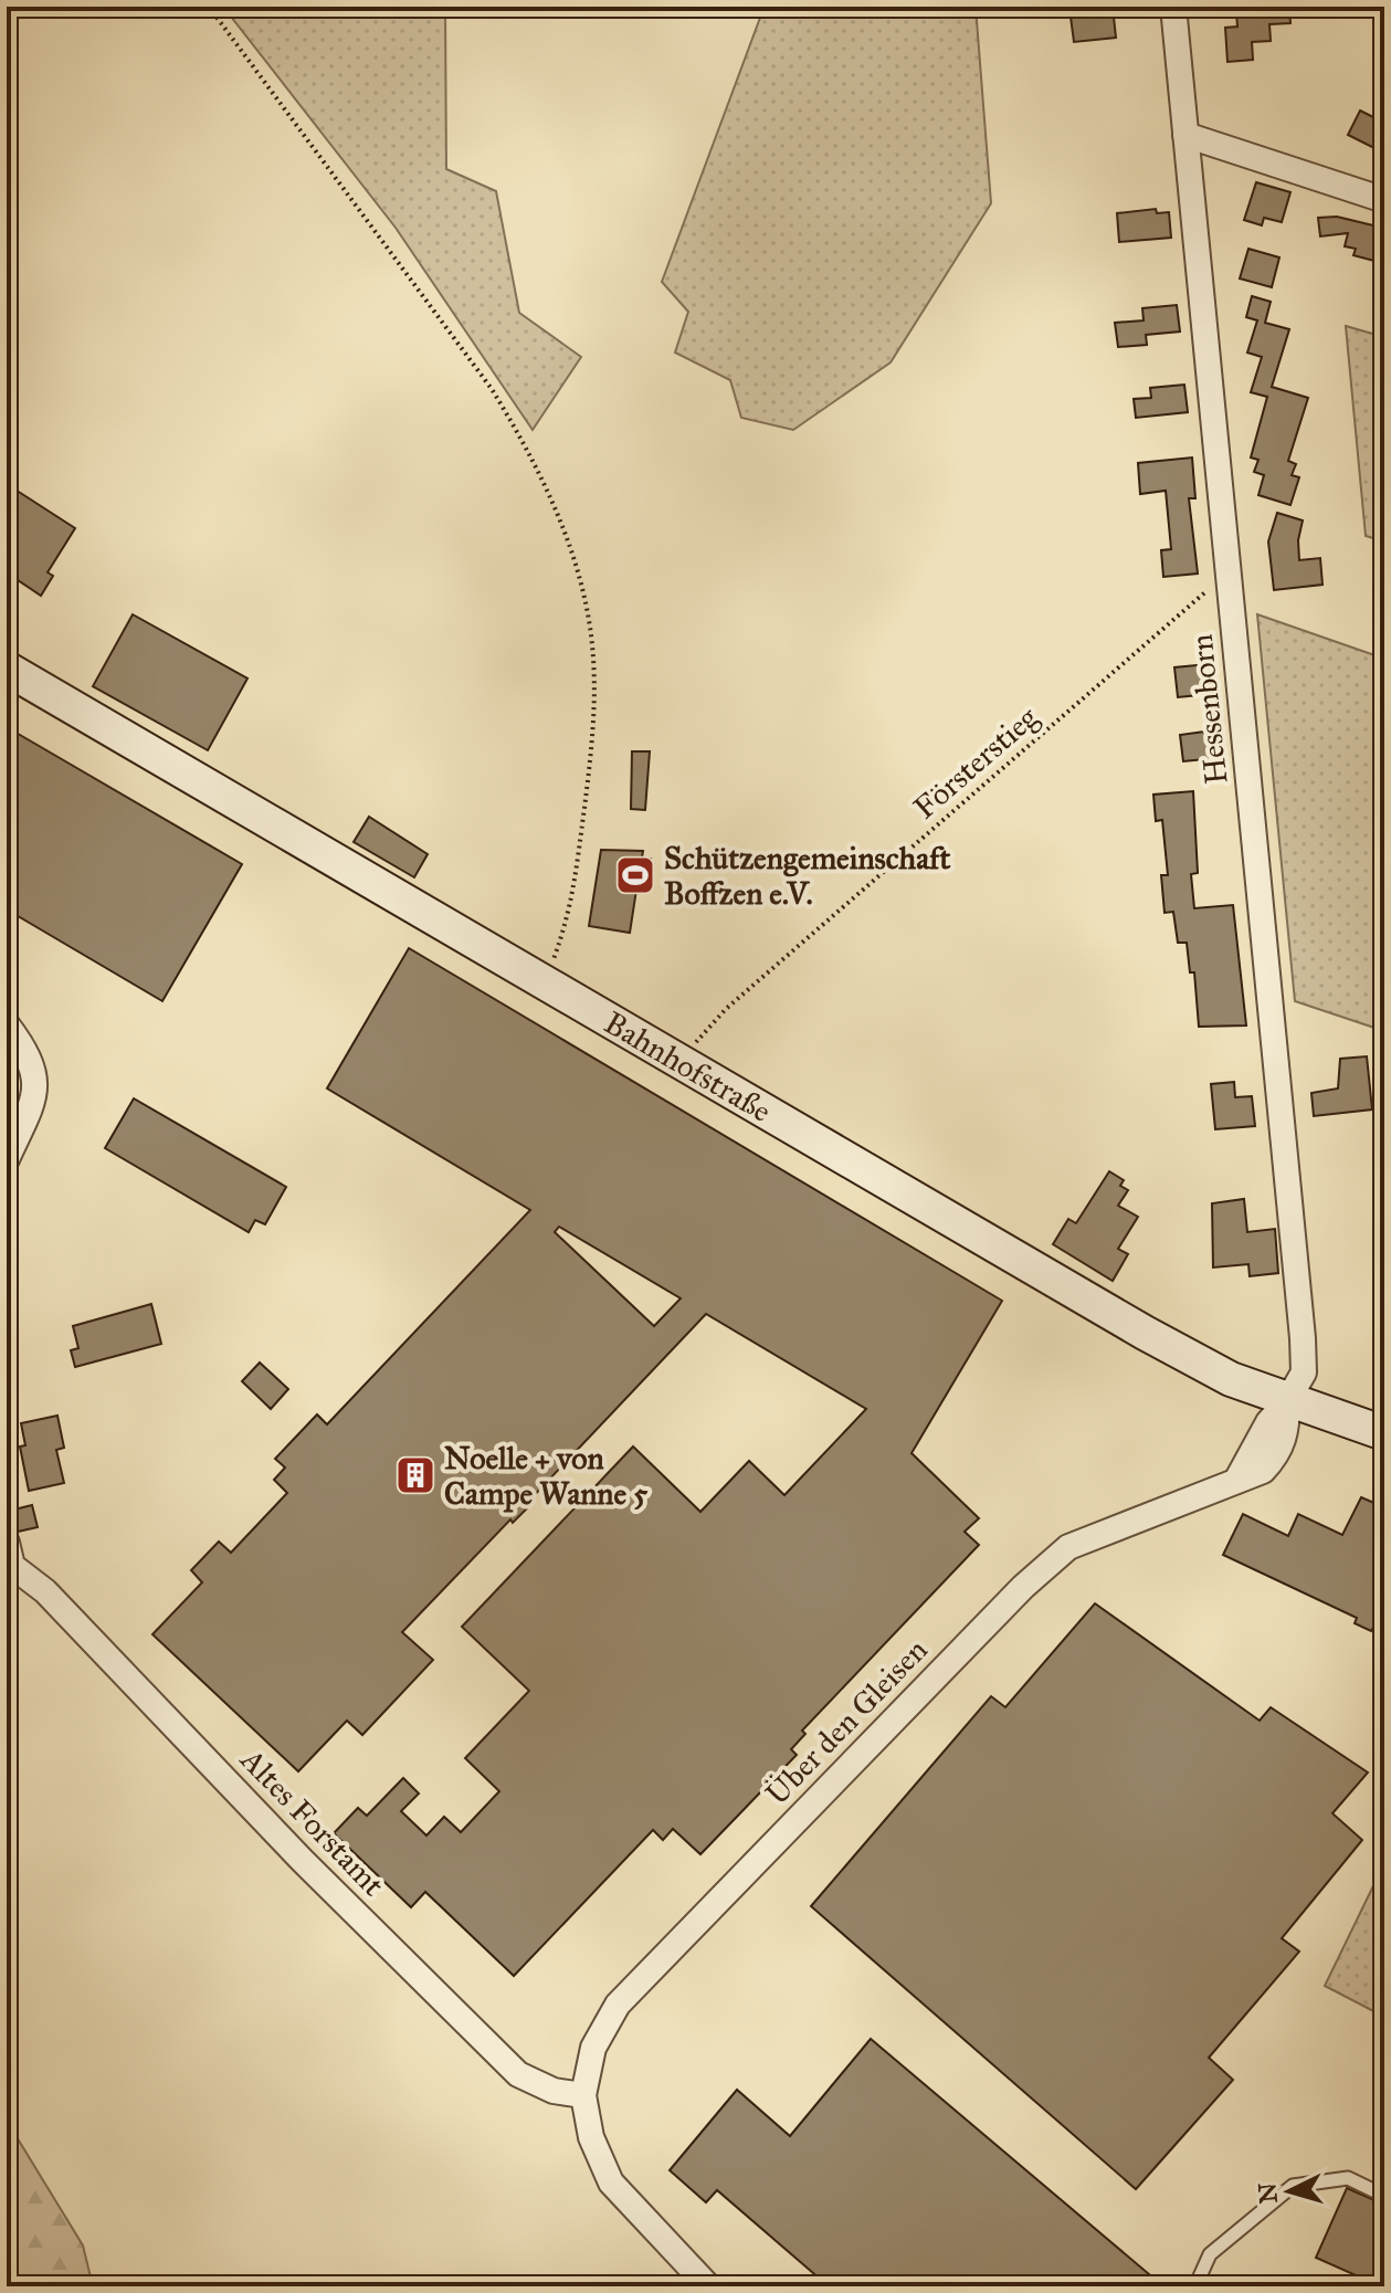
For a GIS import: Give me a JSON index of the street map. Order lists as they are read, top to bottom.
{
  "streets": {
    "main road": ["Bahnhofstraße"],
    "street": ["Hessenborn", "Über den Gleisen", "Altes Forstamt"],
    "path": ["Försterstieg"]
  },
  "crossings": [
    ["Hessenborn", "Försterstieg"],
    ["Hessenborn", "Bahnhofstraße"],
    ["Hessenborn", "Über den Gleisen"],
    ["Försterstieg", "Bahnhofstraße"],
    ["Bahnhofstraße", "Über den Gleisen"],
    ["Über den Gleisen", "Altes Forstamt"]
  ],
  "places": {
    "sports": ["Schützengemeinschaft Boffzen e.V."],
    "building": ["Noelle + von Campe Wanne 5"]
  },
  "north": "left"
}
